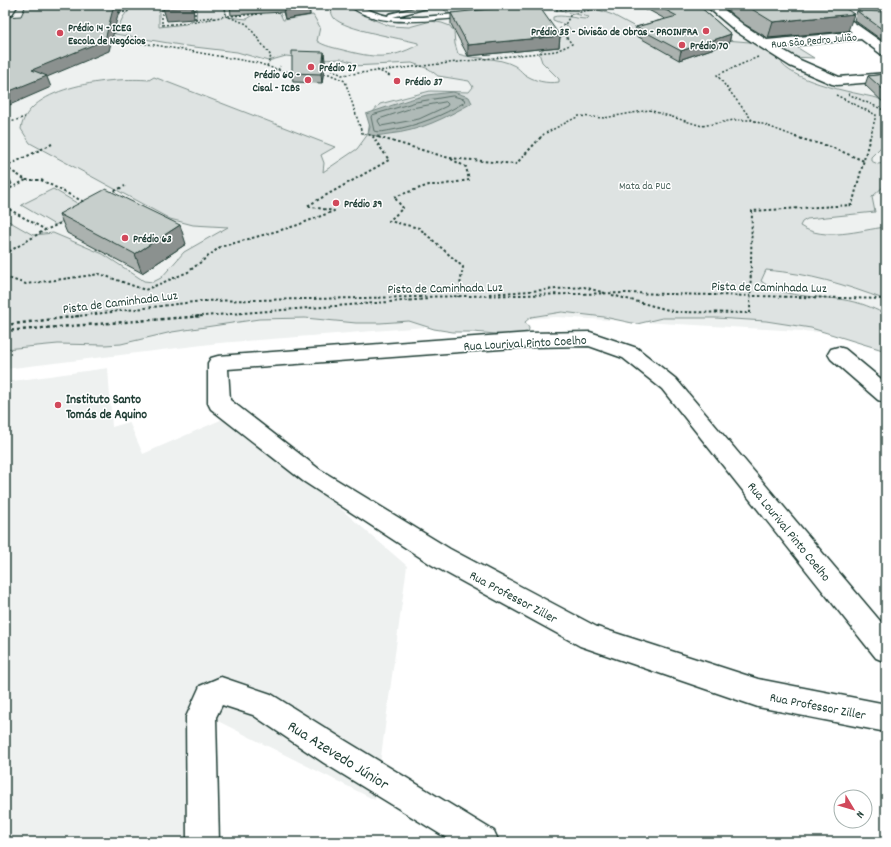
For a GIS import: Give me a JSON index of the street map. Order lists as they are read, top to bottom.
{
  "streets": {
    "street": [
      "Rua São Pedro Julião",
      "Rua Lourival Pinto Coelho",
      "Rua Professor Ziller",
      "Rua Azevedo Júnior"
    ],
    "path": ["Pista de Caminhada Luz"]
  },
  "crossings": [
    ["Rua Lourival Pinto Coelho", "Rua Professor Ziller"]
  ],
  "parks": ["Mata da PUC"],
  "places": [
    "Prédio 35 - Divisão de Obras - PROINFRA",
    "Prédio 14 - ICEG Escola de Negócios",
    "Prédio 70",
    "Prédio 27",
    "Prédio 60 - Cisal - ICBS",
    "Prédio 37",
    "Prédio 39",
    "Prédio 63",
    "Instituto Santo Tomás de Aquino"
  ],
  "north": "bottom right"
}
